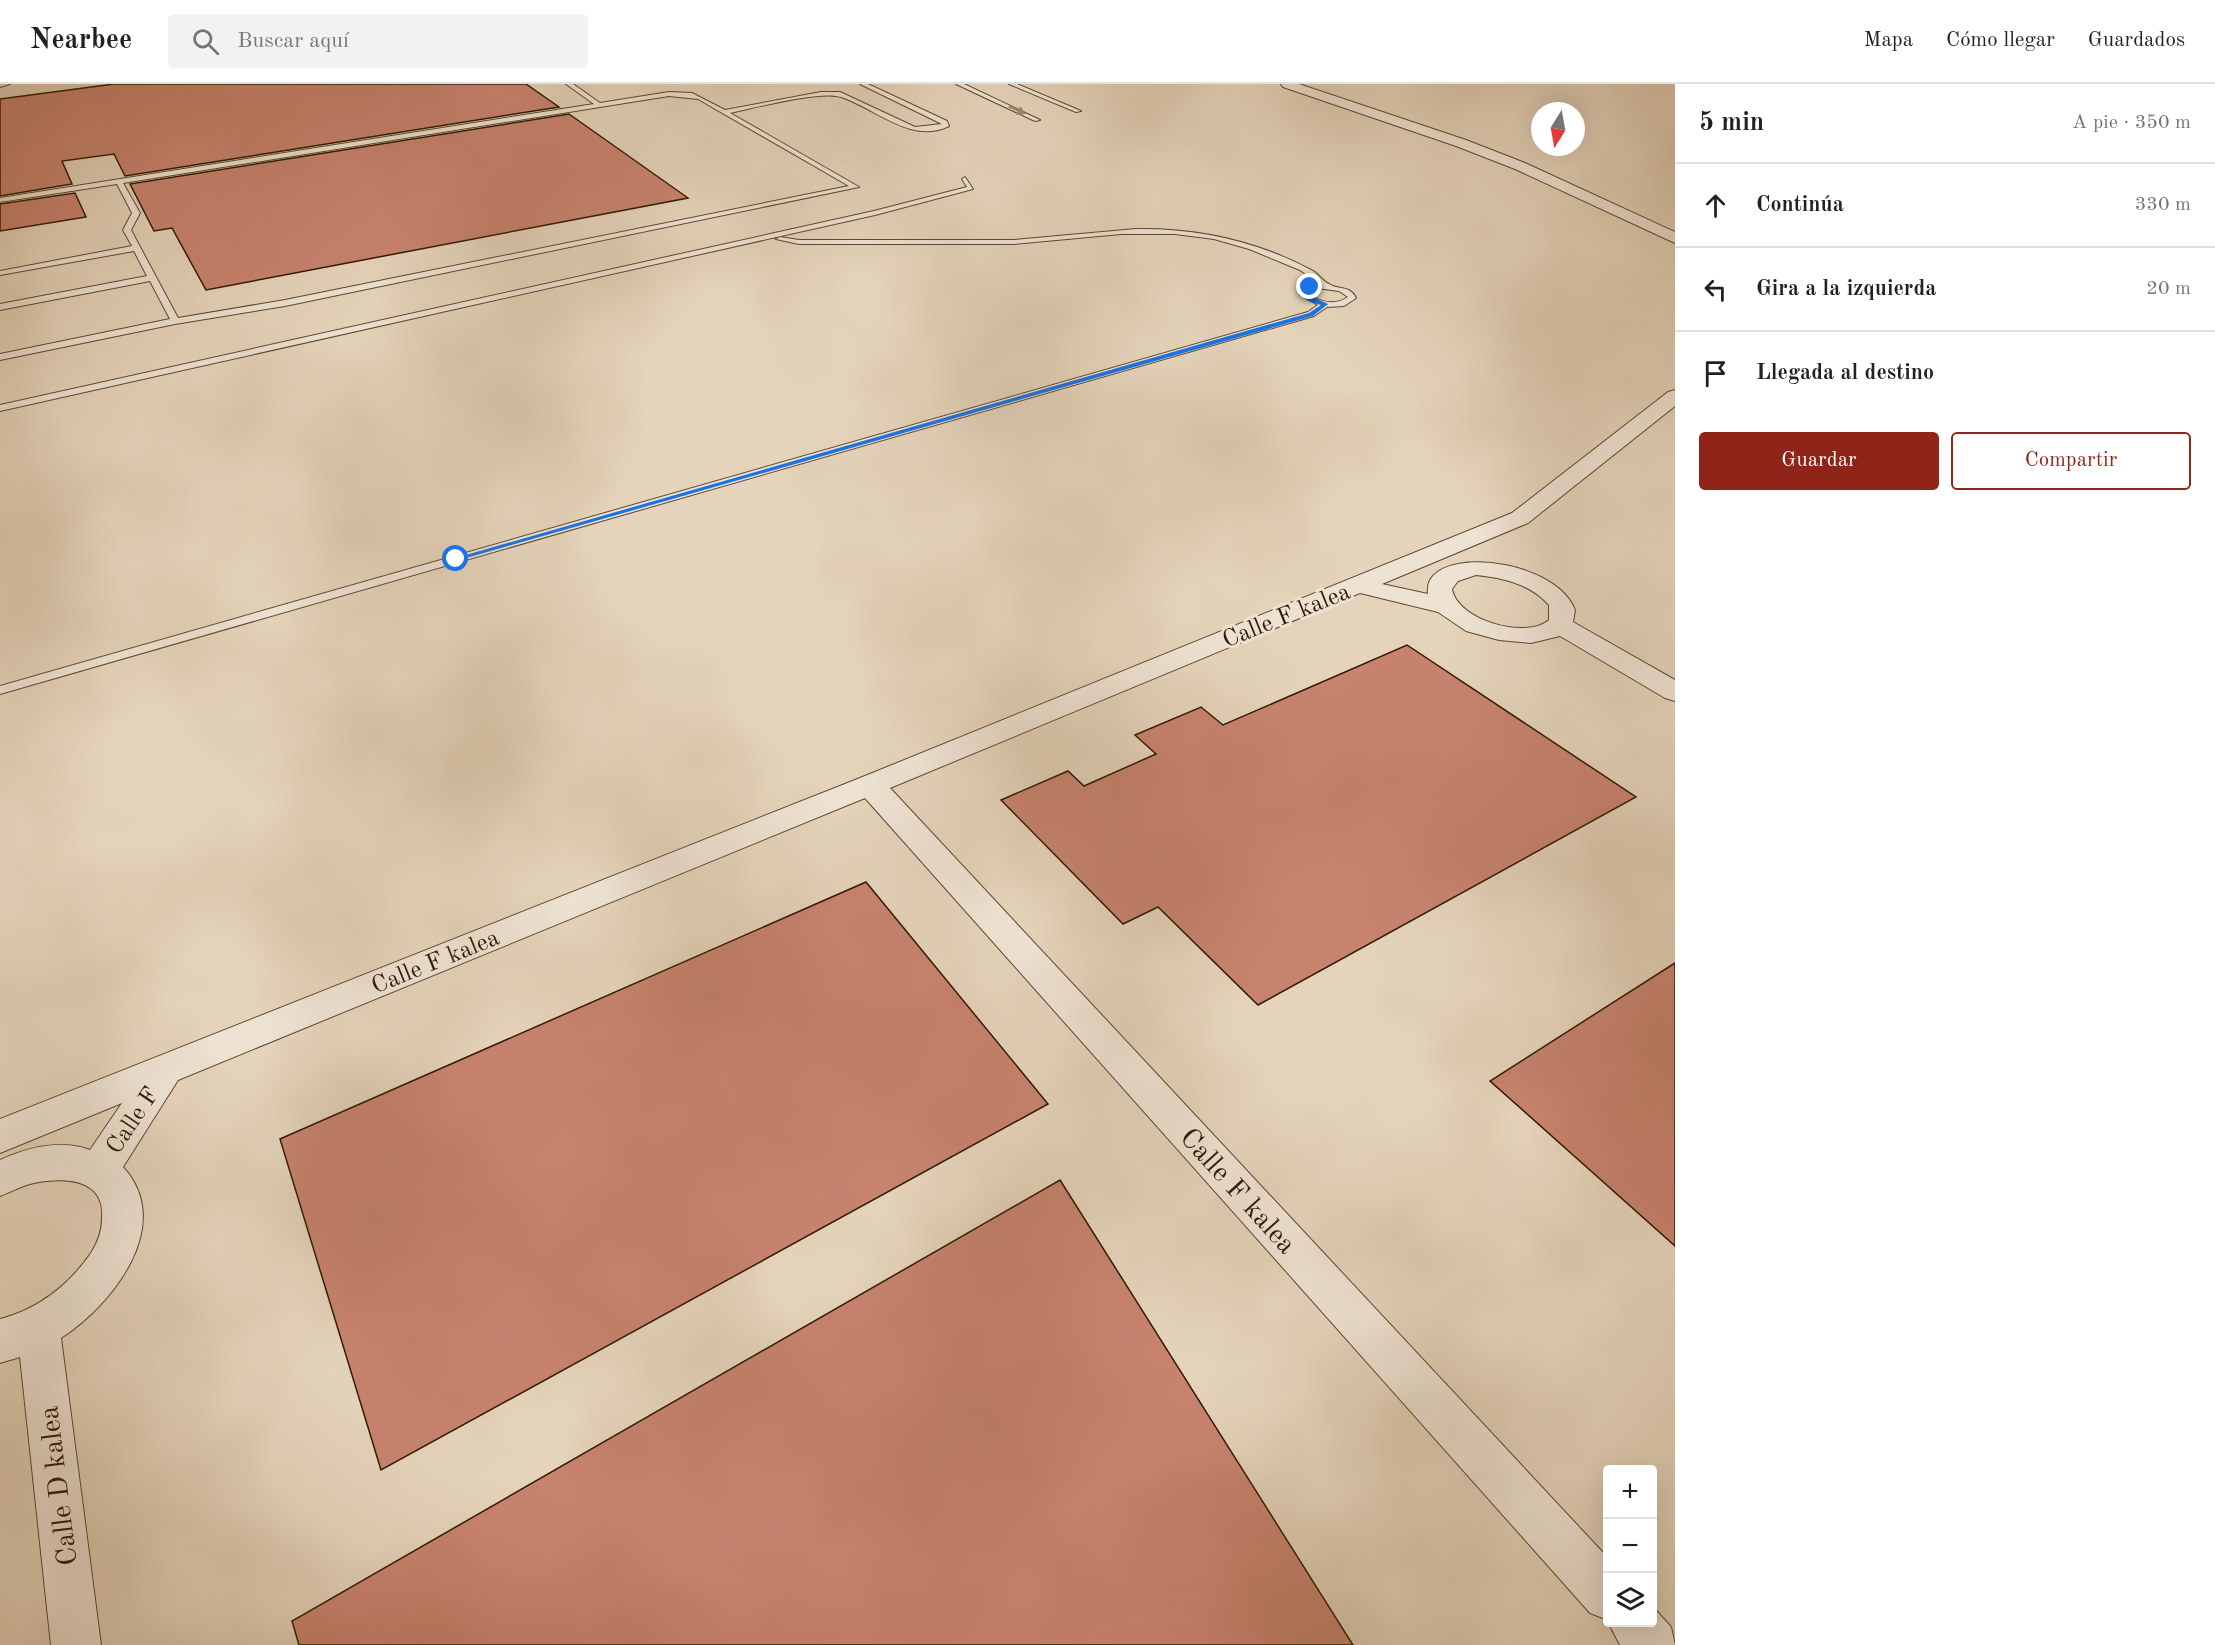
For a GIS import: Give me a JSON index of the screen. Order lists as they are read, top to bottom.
{
  "streets": {
    "street": ["Calle F kalea", "Calle F", "Calle D kalea"]
  },
  "crossings": [
    ["Calle F kalea", "Calle F"]
  ],
  "north": "bottom",
  "page": {
    "header": "Nearbee",
    "search": "Buscar aquí",
    "nav": ["Mapa", "Cómo llegar", "Guardados"],
    "heading": ["5 min", "A pie · 350 m"],
    "list": [
      ["Continúa", "330 m"],
      ["Gira a la izquierda", "20 m"],
      "Llegada al destino"
    ],
    "buttons": ["Guardar", "Compartir"],
    "map_buttons": ["+", "−"]
  }
}
